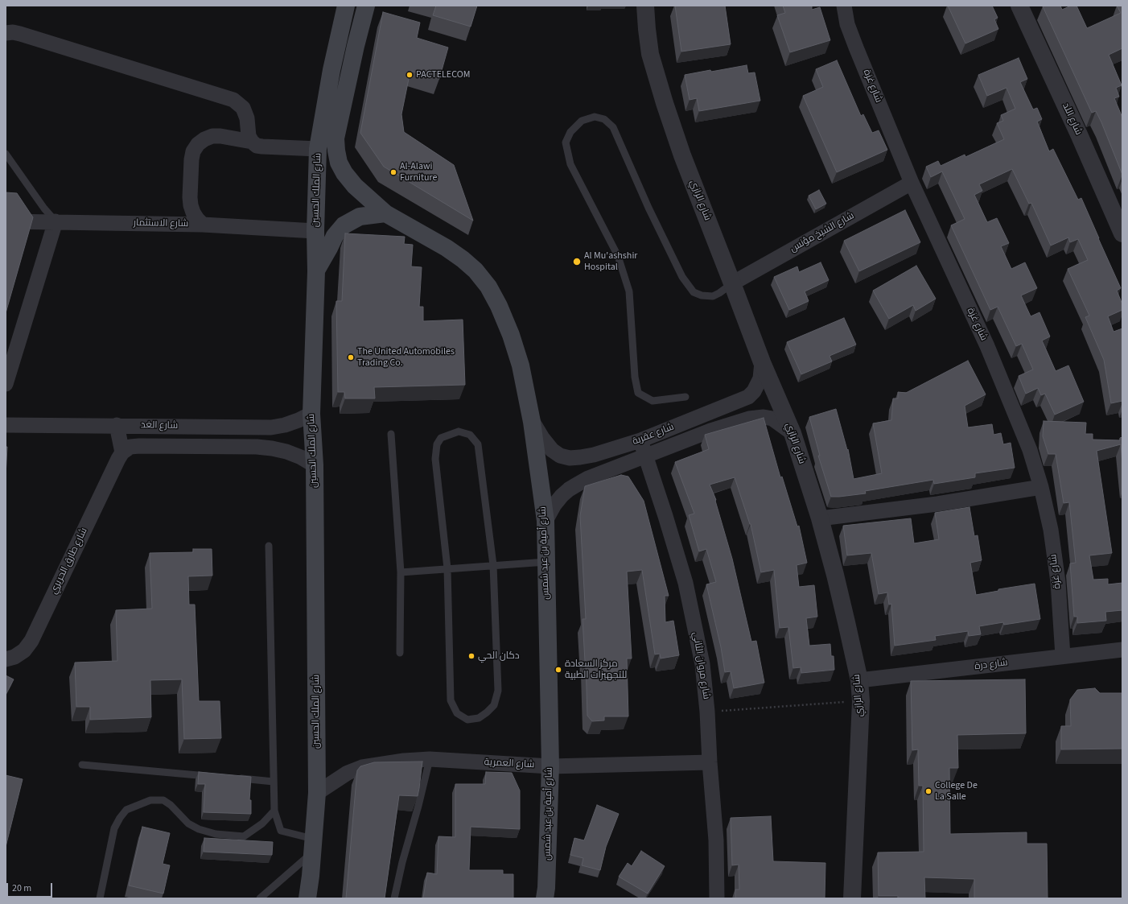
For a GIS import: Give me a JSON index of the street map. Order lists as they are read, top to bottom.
{
  "streets": {
    "main road": ["شارع الملك الحسين", "شارع أمية بن عبد شمس"],
    "street": [
      "شارع غزة",
      "شارع اللد",
      "شارع الرازي",
      "شارع الاستثمار",
      "شارع الشيخ مؤنس",
      "شارع الغد",
      "شارع عقربة",
      "شارع طارق الحريري",
      "شارع درة",
      "شارع مروان الثاني",
      "شارع العمرية"
    ]
  },
  "crossings": [
    ["شارع غزة", "شارع الشيخ مؤنس"],
    ["شارع غزة", "شارع درة"],
    ["شارع الملك الحسين", "شارع الاستثمار"],
    ["شارع الملك الحسين", "شارع الغد"],
    ["شارع الملك الحسين", "شارع أمية بن عبد شمس"],
    ["شارع الملك الحسين", "شارع العمرية"],
    ["شارع الرازي", "شارع الشيخ مؤنس"],
    ["شارع الرازي", "شارع عقربة"],
    ["شارع الرازي", "شارع درة"],
    ["شارع عقربة", "شارع أمية بن عبد شمس"],
    ["شارع عقربة", "شارع مروان الثاني"],
    ["شارع أمية بن عبد شمس", "شارع العمرية"],
    ["شارع مروان الثاني", "شارع العمرية"]
  ],
  "places": [
    "PACTELECOM",
    "Al-Alawi Furniture",
    "Al Mu'ashshir Hospital",
    "The United Automobiles Trading Co.",
    "دكان الحي",
    "مركز السعادة للتجهيزات الطبية",
    "College De La Salle"
  ],
  "scale_bar": "20 m"
}
